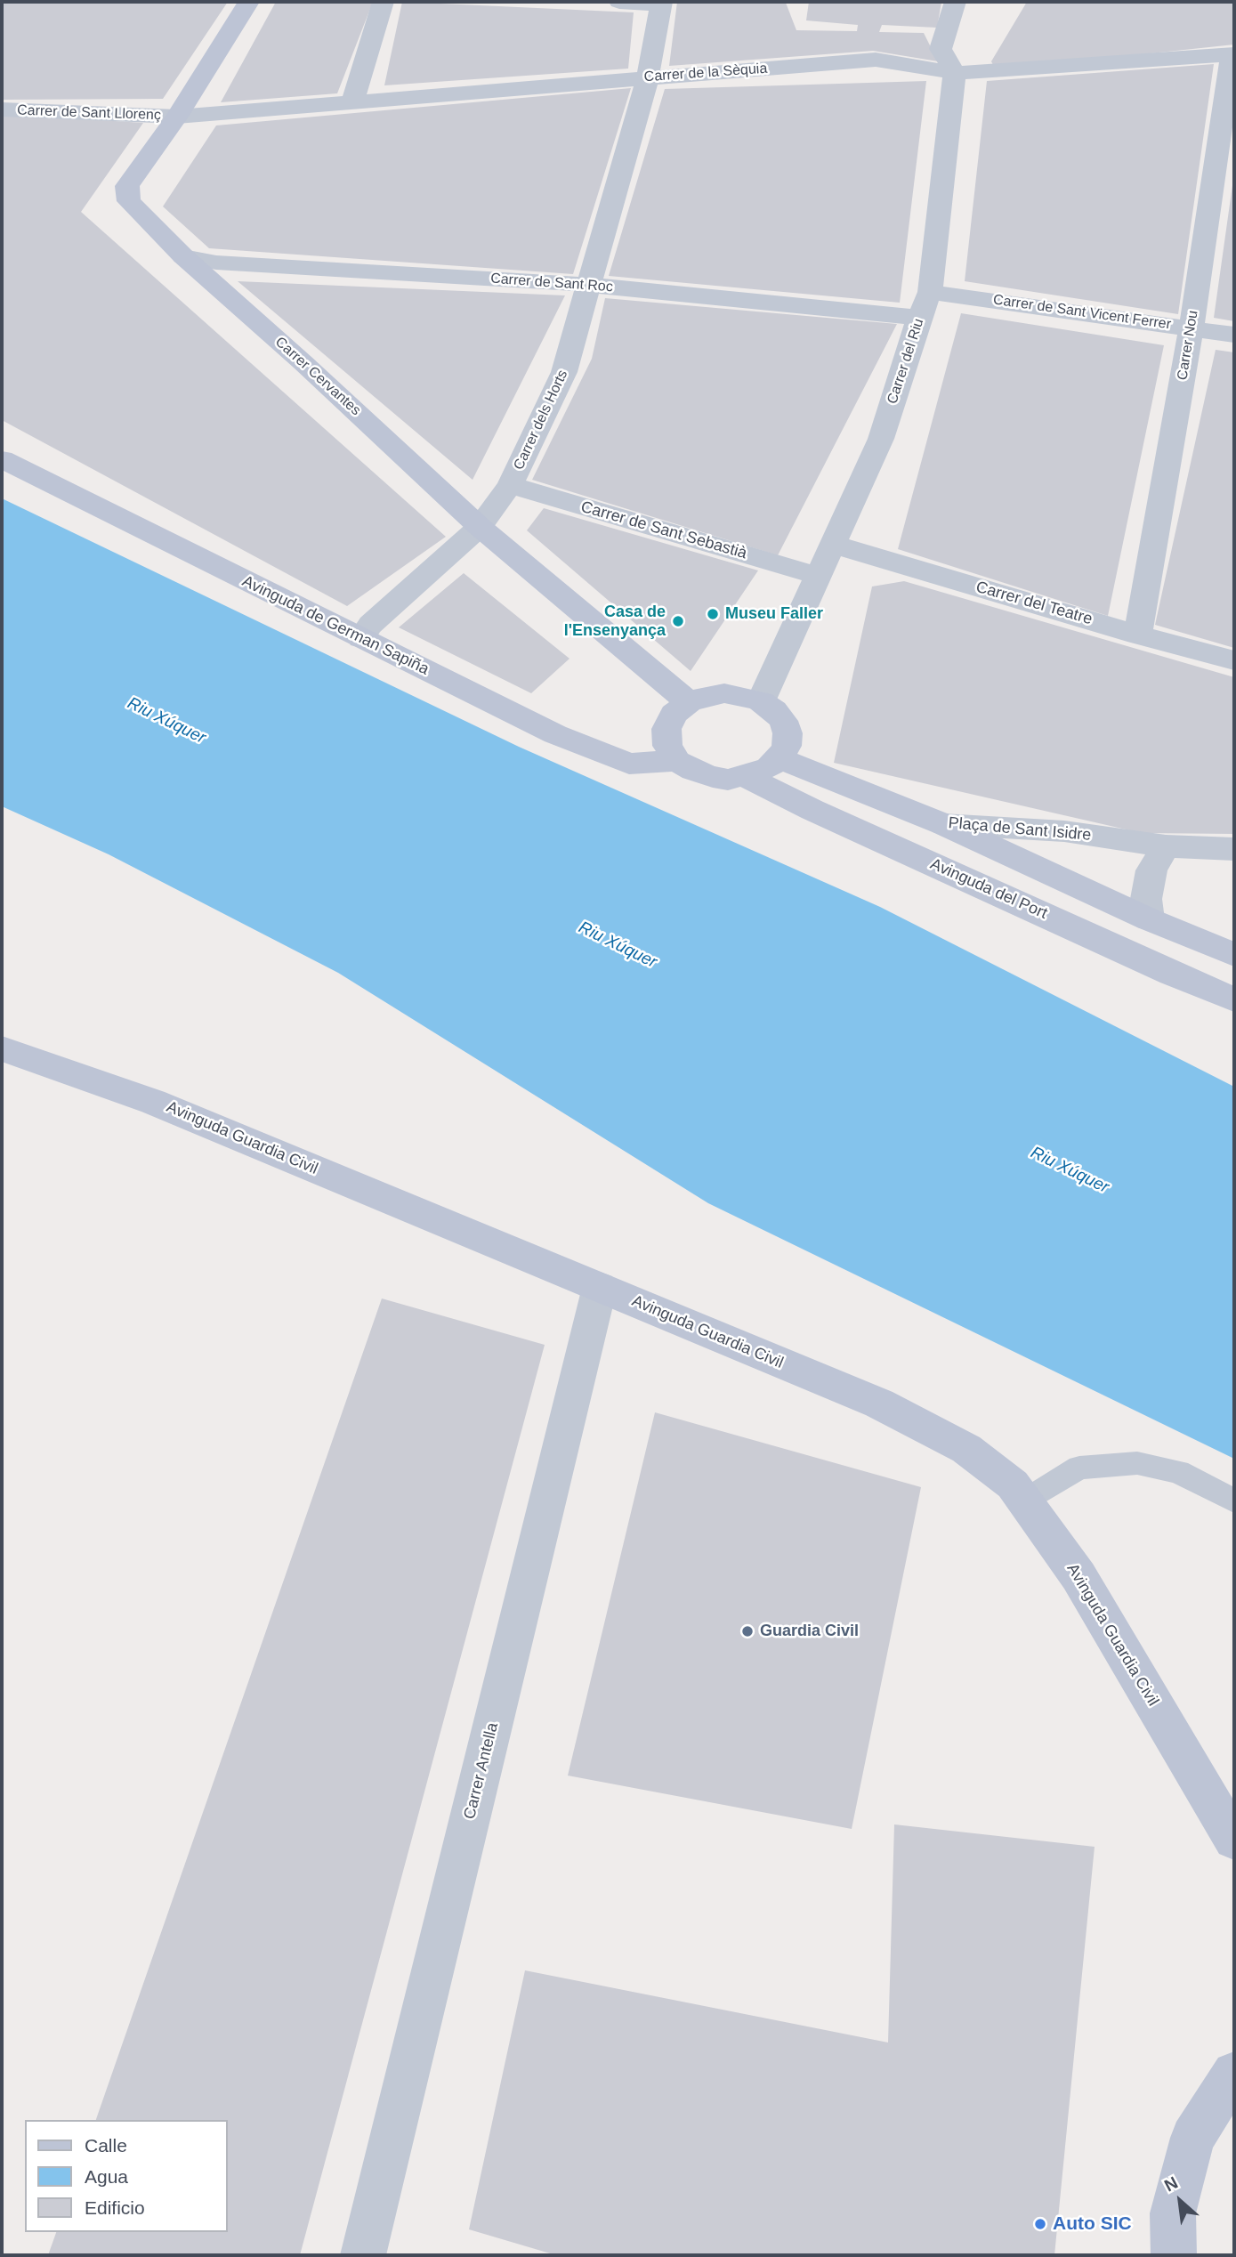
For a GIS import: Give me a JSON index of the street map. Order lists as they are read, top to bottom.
{
  "streets": {
    "street": [
      "Carrer de la Sèquia",
      "Carrer de Sant Llorenç",
      "Carrer de Sant Roc",
      "Carrer de Sant Vicent Ferrer",
      "Carrer Nou",
      "Carrer del Riu",
      "Carrer Cervantes",
      "Carrer dels Horts",
      "Carrer de Sant Sebastià",
      "Carrer del Teatre",
      "Avinguda de German Sapiña",
      "Plaça de Sant Isidre",
      "Avinguda del Port",
      "Avinguda Guardia Civil",
      "Carrer Antella"
    ]
  },
  "crossings": [
    ["Carrer de la Sèquia", "Carrer de Sant Llorenç"],
    ["Carrer de la Sèquia", "Carrer Nou"],
    ["Carrer de la Sèquia", "Carrer del Riu"],
    ["Carrer de la Sèquia", "Carrer Cervantes"],
    ["Carrer de la Sèquia", "Carrer dels Horts"],
    ["Carrer de Sant Llorenç", "Carrer Cervantes"],
    ["Carrer de Sant Roc", "Carrer del Riu"],
    ["Carrer de Sant Roc", "Carrer Cervantes"],
    ["Carrer de Sant Roc", "Carrer dels Horts"],
    ["Carrer de Sant Vicent Ferrer", "Carrer Nou"],
    ["Carrer de Sant Vicent Ferrer", "Carrer del Riu"],
    ["Carrer Nou", "Carrer del Teatre"],
    ["Carrer del Riu", "Carrer Cervantes"],
    ["Carrer del Riu", "Carrer de Sant Sebastià"],
    ["Carrer del Riu", "Carrer del Teatre"],
    ["Carrer del Riu", "Avinguda de German Sapiña"],
    ["Carrer del Riu", "Plaça de Sant Isidre"],
    ["Carrer del Riu", "Avinguda del Port"],
    ["Carrer Cervantes", "Carrer dels Horts"],
    ["Carrer Cervantes", "Avinguda de German Sapiña"],
    ["Carrer Cervantes", "Plaça de Sant Isidre"],
    ["Carrer Cervantes", "Avinguda del Port"],
    ["Carrer dels Horts", "Carrer de Sant Sebastià"],
    ["Carrer dels Horts", "Avinguda de German Sapiña"],
    ["Avinguda de German Sapiña", "Plaça de Sant Isidre"],
    ["Avinguda de German Sapiña", "Avinguda del Port"],
    ["Plaça de Sant Isidre", "Avinguda del Port"],
    ["Avinguda Guardia Civil", "Carrer Antella"]
  ],
  "water": ["Riu Xúquer"],
  "places": [
    "Museu Faller",
    "Casa de l'Ensenyança",
    "Guardia Civil",
    "Auto SIC"
  ],
  "legend": ["Calle", "Agua", "Edificio"],
  "north": "top left"
}
